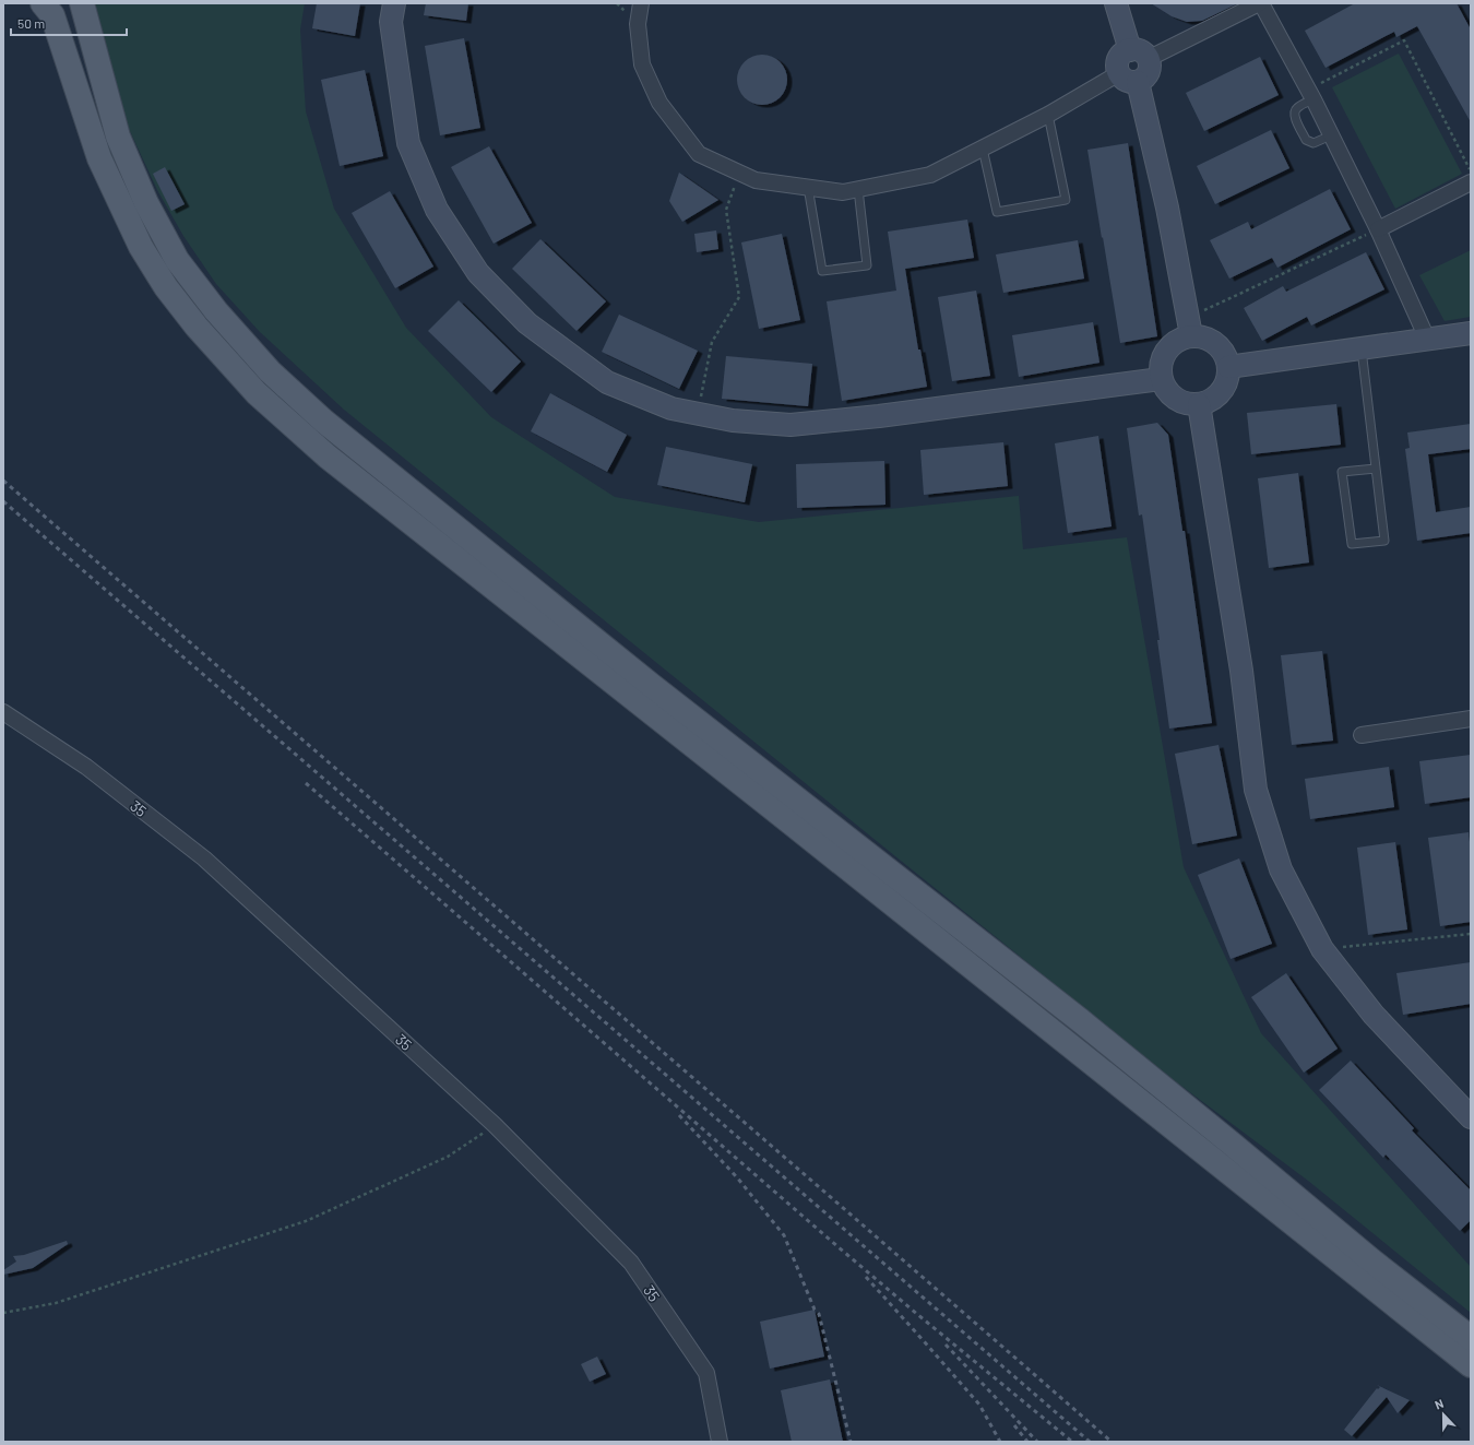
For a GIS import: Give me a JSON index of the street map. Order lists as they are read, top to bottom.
{
  "streets": {
    "street": ["35"]
  },
  "scale_bar": "50 m",
  "north": "top"
}
